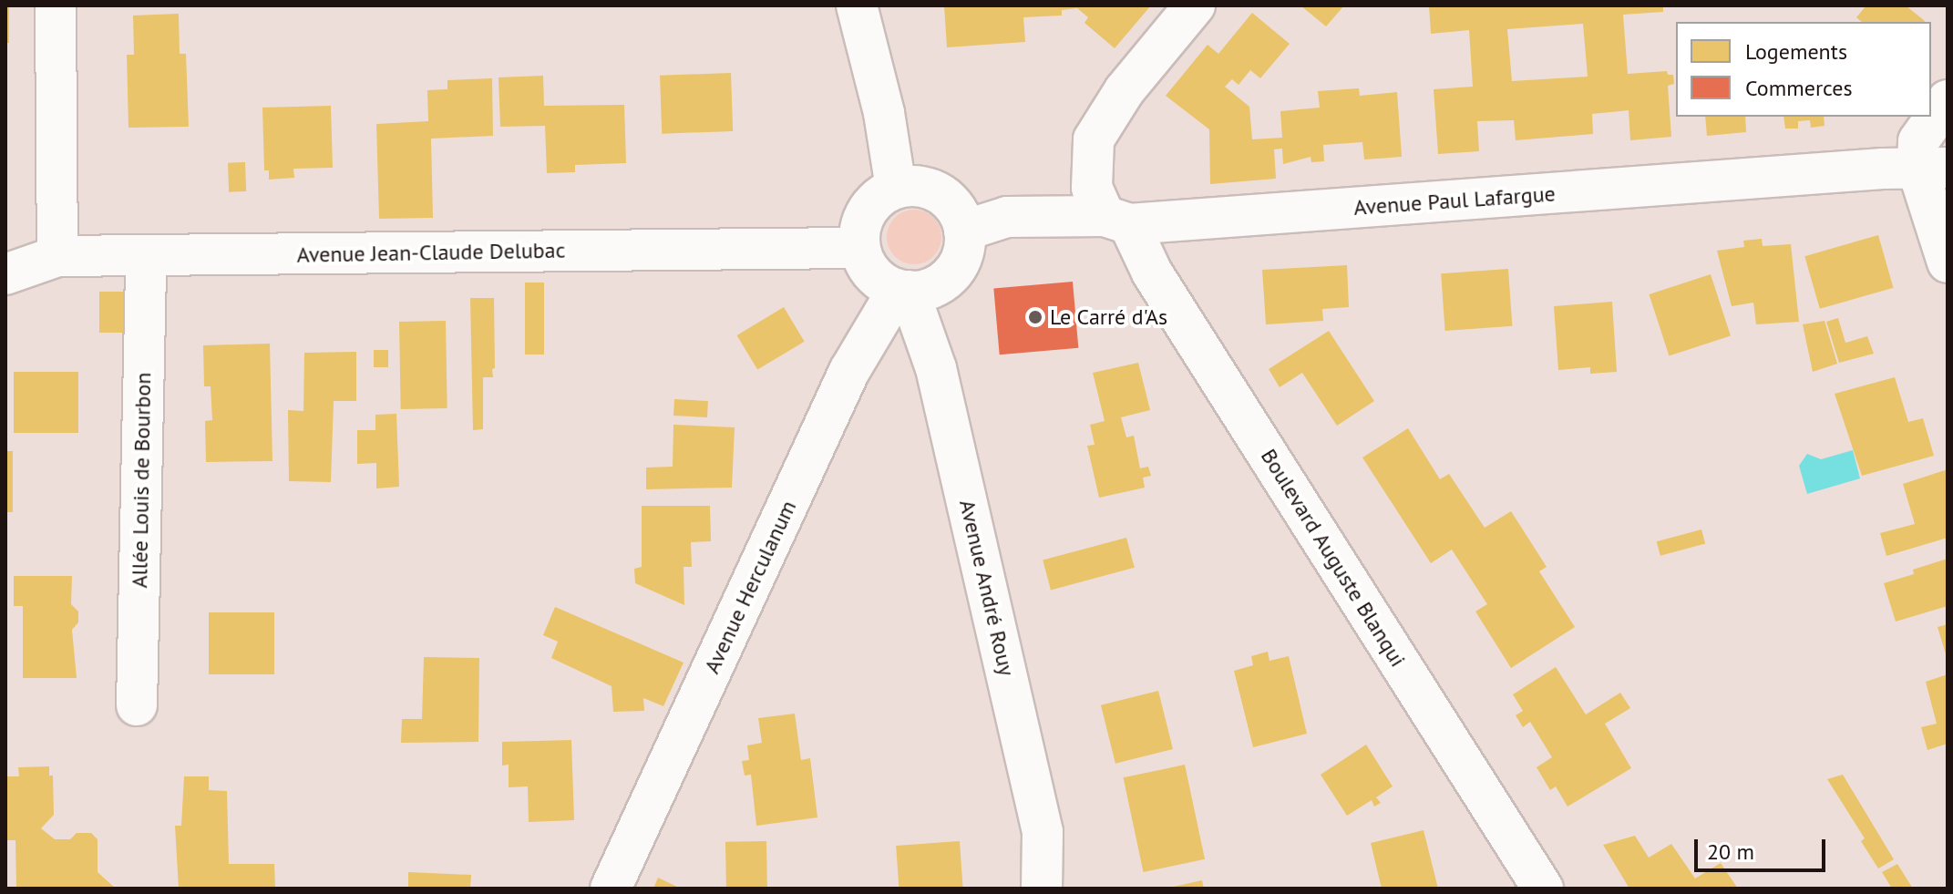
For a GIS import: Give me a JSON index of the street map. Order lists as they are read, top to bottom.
{
  "streets": {
    "street": [
      "Avenue Paul Lafargue",
      "Avenue Jean-Claude Delubac",
      "Allée Louis de Bourbon",
      "Boulevard Auguste Blanqui",
      "Avenue Herculanum",
      "Avenue André Rouy"
    ]
  },
  "crossings": [
    ["Avenue Paul Lafargue", "Avenue Jean-Claude Delubac"],
    ["Avenue Paul Lafargue", "Boulevard Auguste Blanqui"],
    ["Avenue Paul Lafargue", "Avenue Herculanum"],
    ["Avenue Paul Lafargue", "Avenue André Rouy"],
    ["Avenue Jean-Claude Delubac", "Allée Louis de Bourbon"],
    ["Avenue Jean-Claude Delubac", "Avenue Herculanum"],
    ["Avenue Jean-Claude Delubac", "Avenue André Rouy"],
    ["Avenue Herculanum", "Avenue André Rouy"]
  ],
  "places": ["Le Carré d'As"],
  "legend": ["Logements", "Commerces"],
  "scale_bar": "20 m"
}
